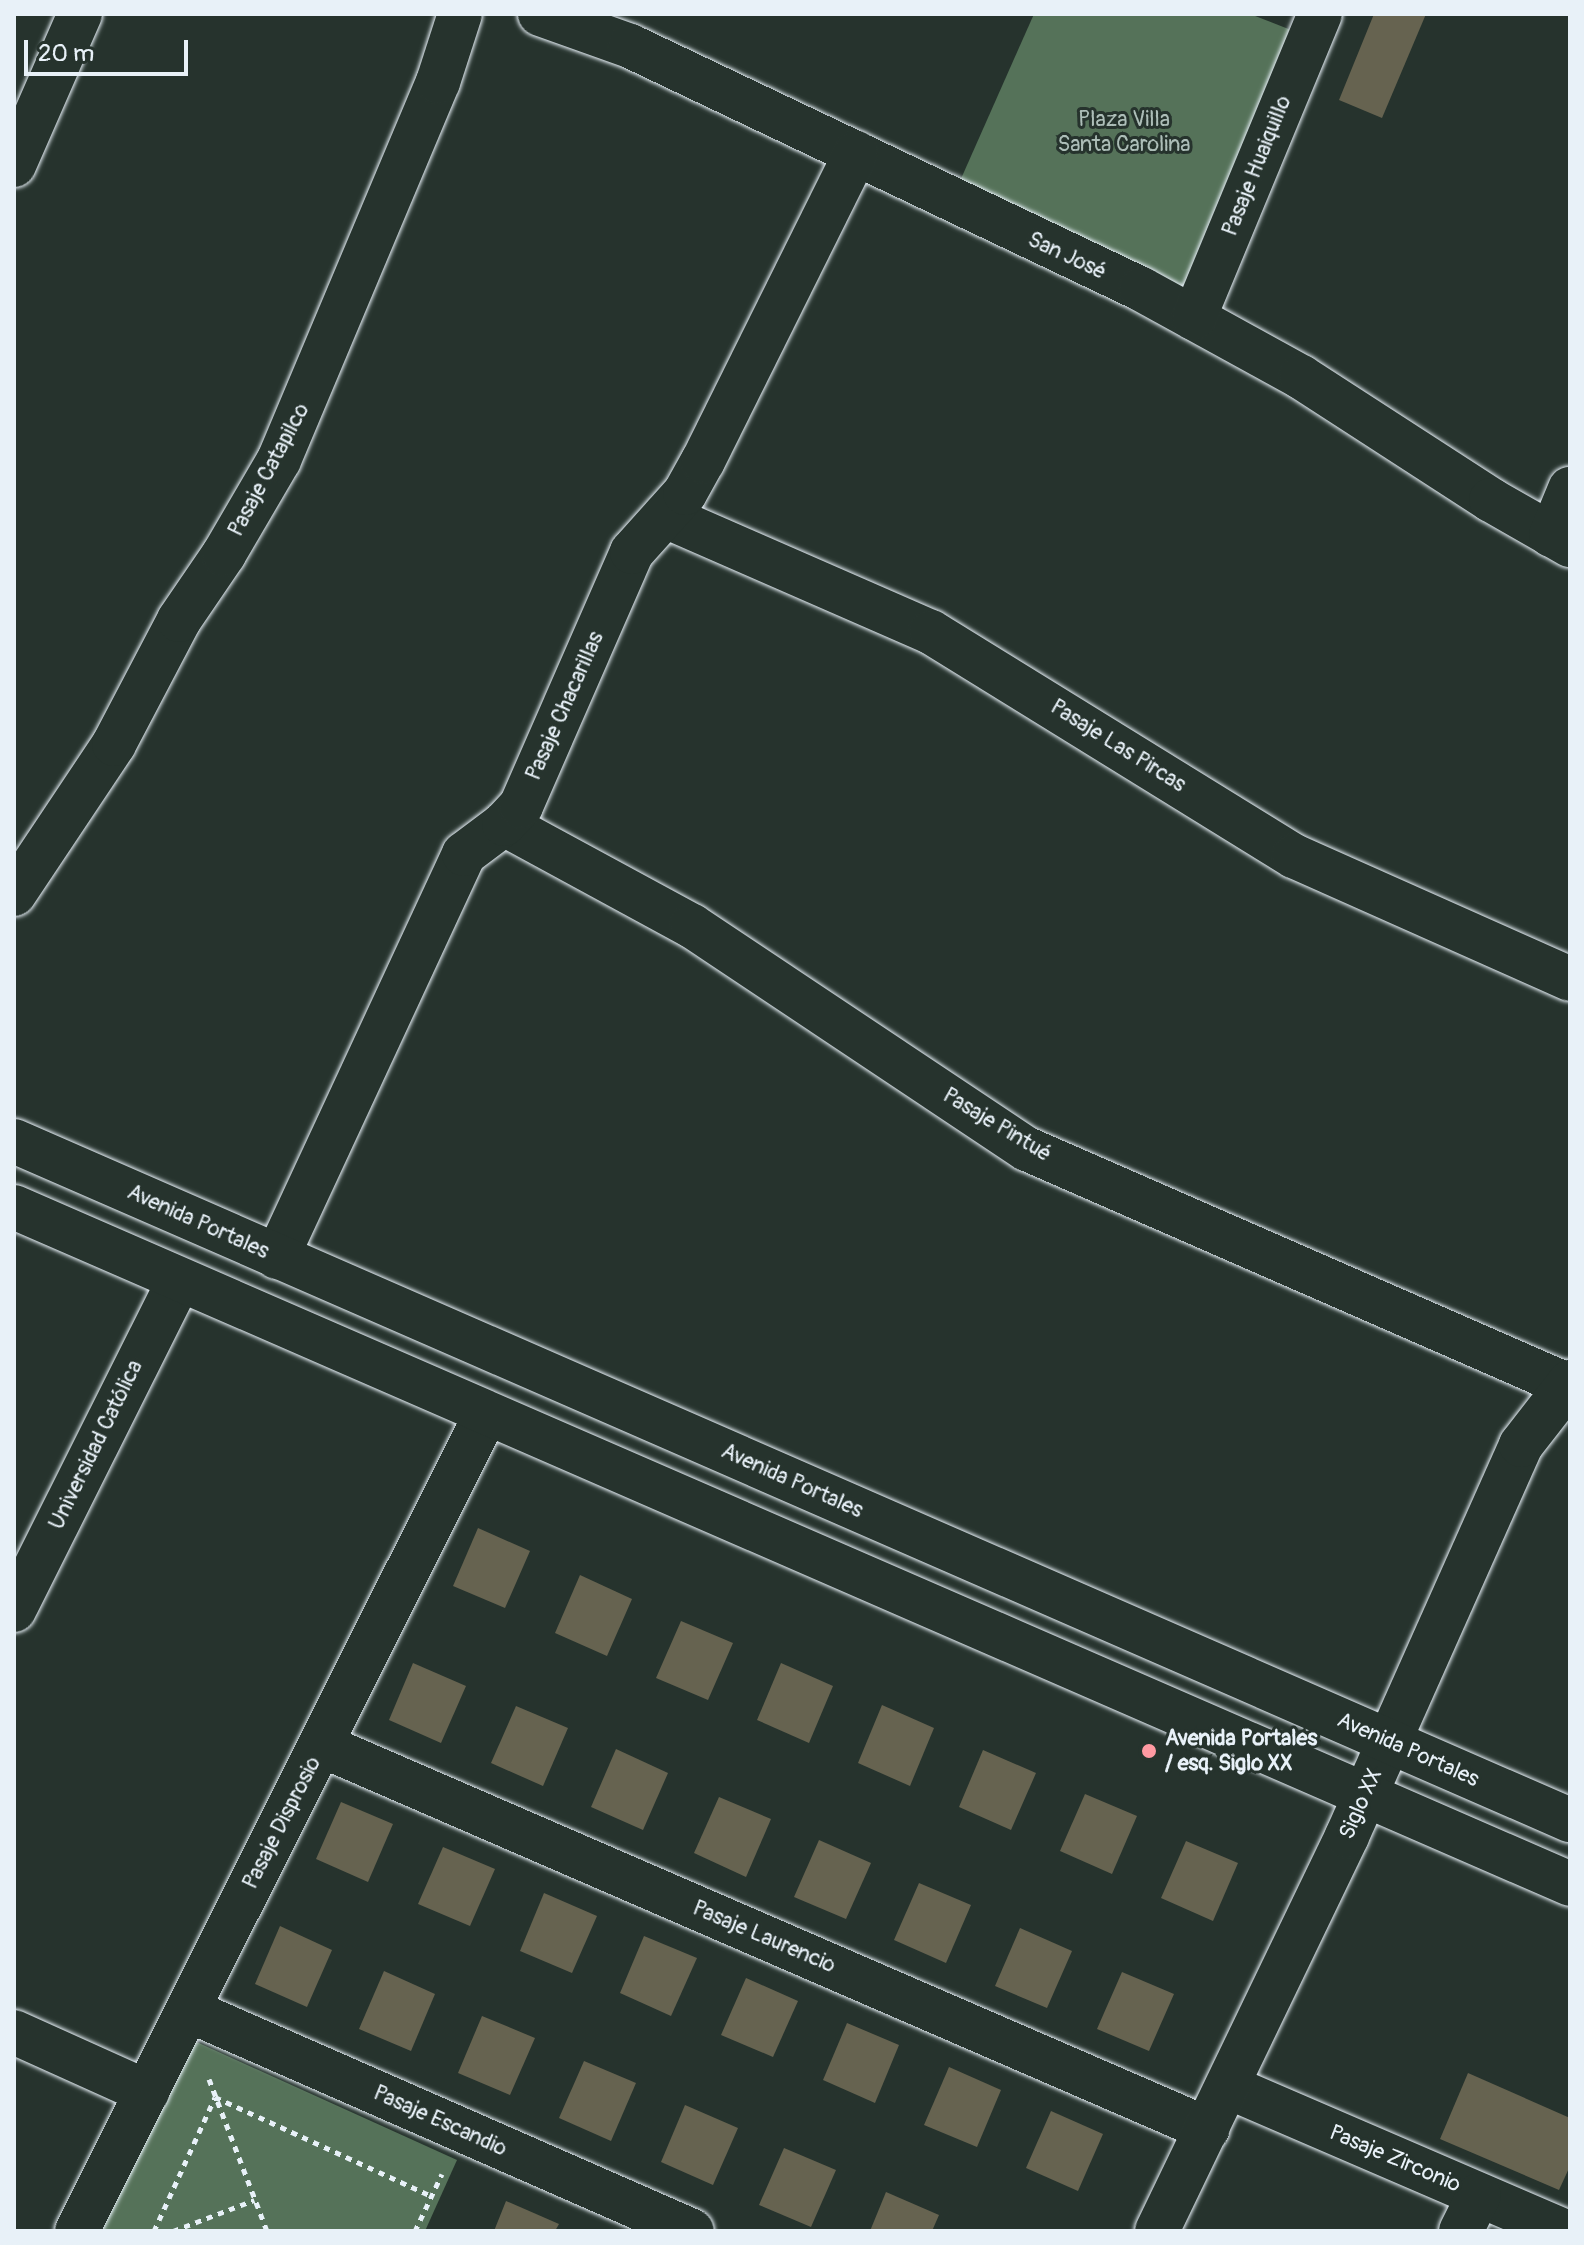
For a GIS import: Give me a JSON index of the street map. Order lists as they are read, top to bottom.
{
  "streets": {
    "street": [
      "Pasaje Huaiquillo",
      "San José",
      "Pasaje Catapilco",
      "Pasaje Chacarillas",
      "Pasaje Las Pircas",
      "Pasaje Pintué",
      "Avenida Portales",
      "Universidad Católica",
      "Siglo XX",
      "Pasaje Disprosio",
      "Pasaje Laurencio",
      "Pasaje Escandio",
      "Pasaje Zirconio"
    ]
  },
  "crossings": [
    ["Pasaje Huaiquillo", "San José"],
    ["San José", "Pasaje Chacarillas"],
    ["Pasaje Chacarillas", "Pasaje Las Pircas"],
    ["Pasaje Chacarillas", "Pasaje Pintué"],
    ["Pasaje Chacarillas", "Avenida Portales"],
    ["Pasaje Pintué", "Siglo XX"],
    ["Avenida Portales", "Siglo XX"],
    ["Siglo XX", "Pasaje Laurencio"],
    ["Siglo XX", "Pasaje Zirconio"],
    ["Pasaje Disprosio", "Pasaje Laurencio"],
    ["Pasaje Disprosio", "Pasaje Escandio"]
  ],
  "parks": ["Plaza Villa Santa Carolina"],
  "places": ["Avenida Portales / esq. Siglo XX"],
  "scale_bar": "20 m"
}
